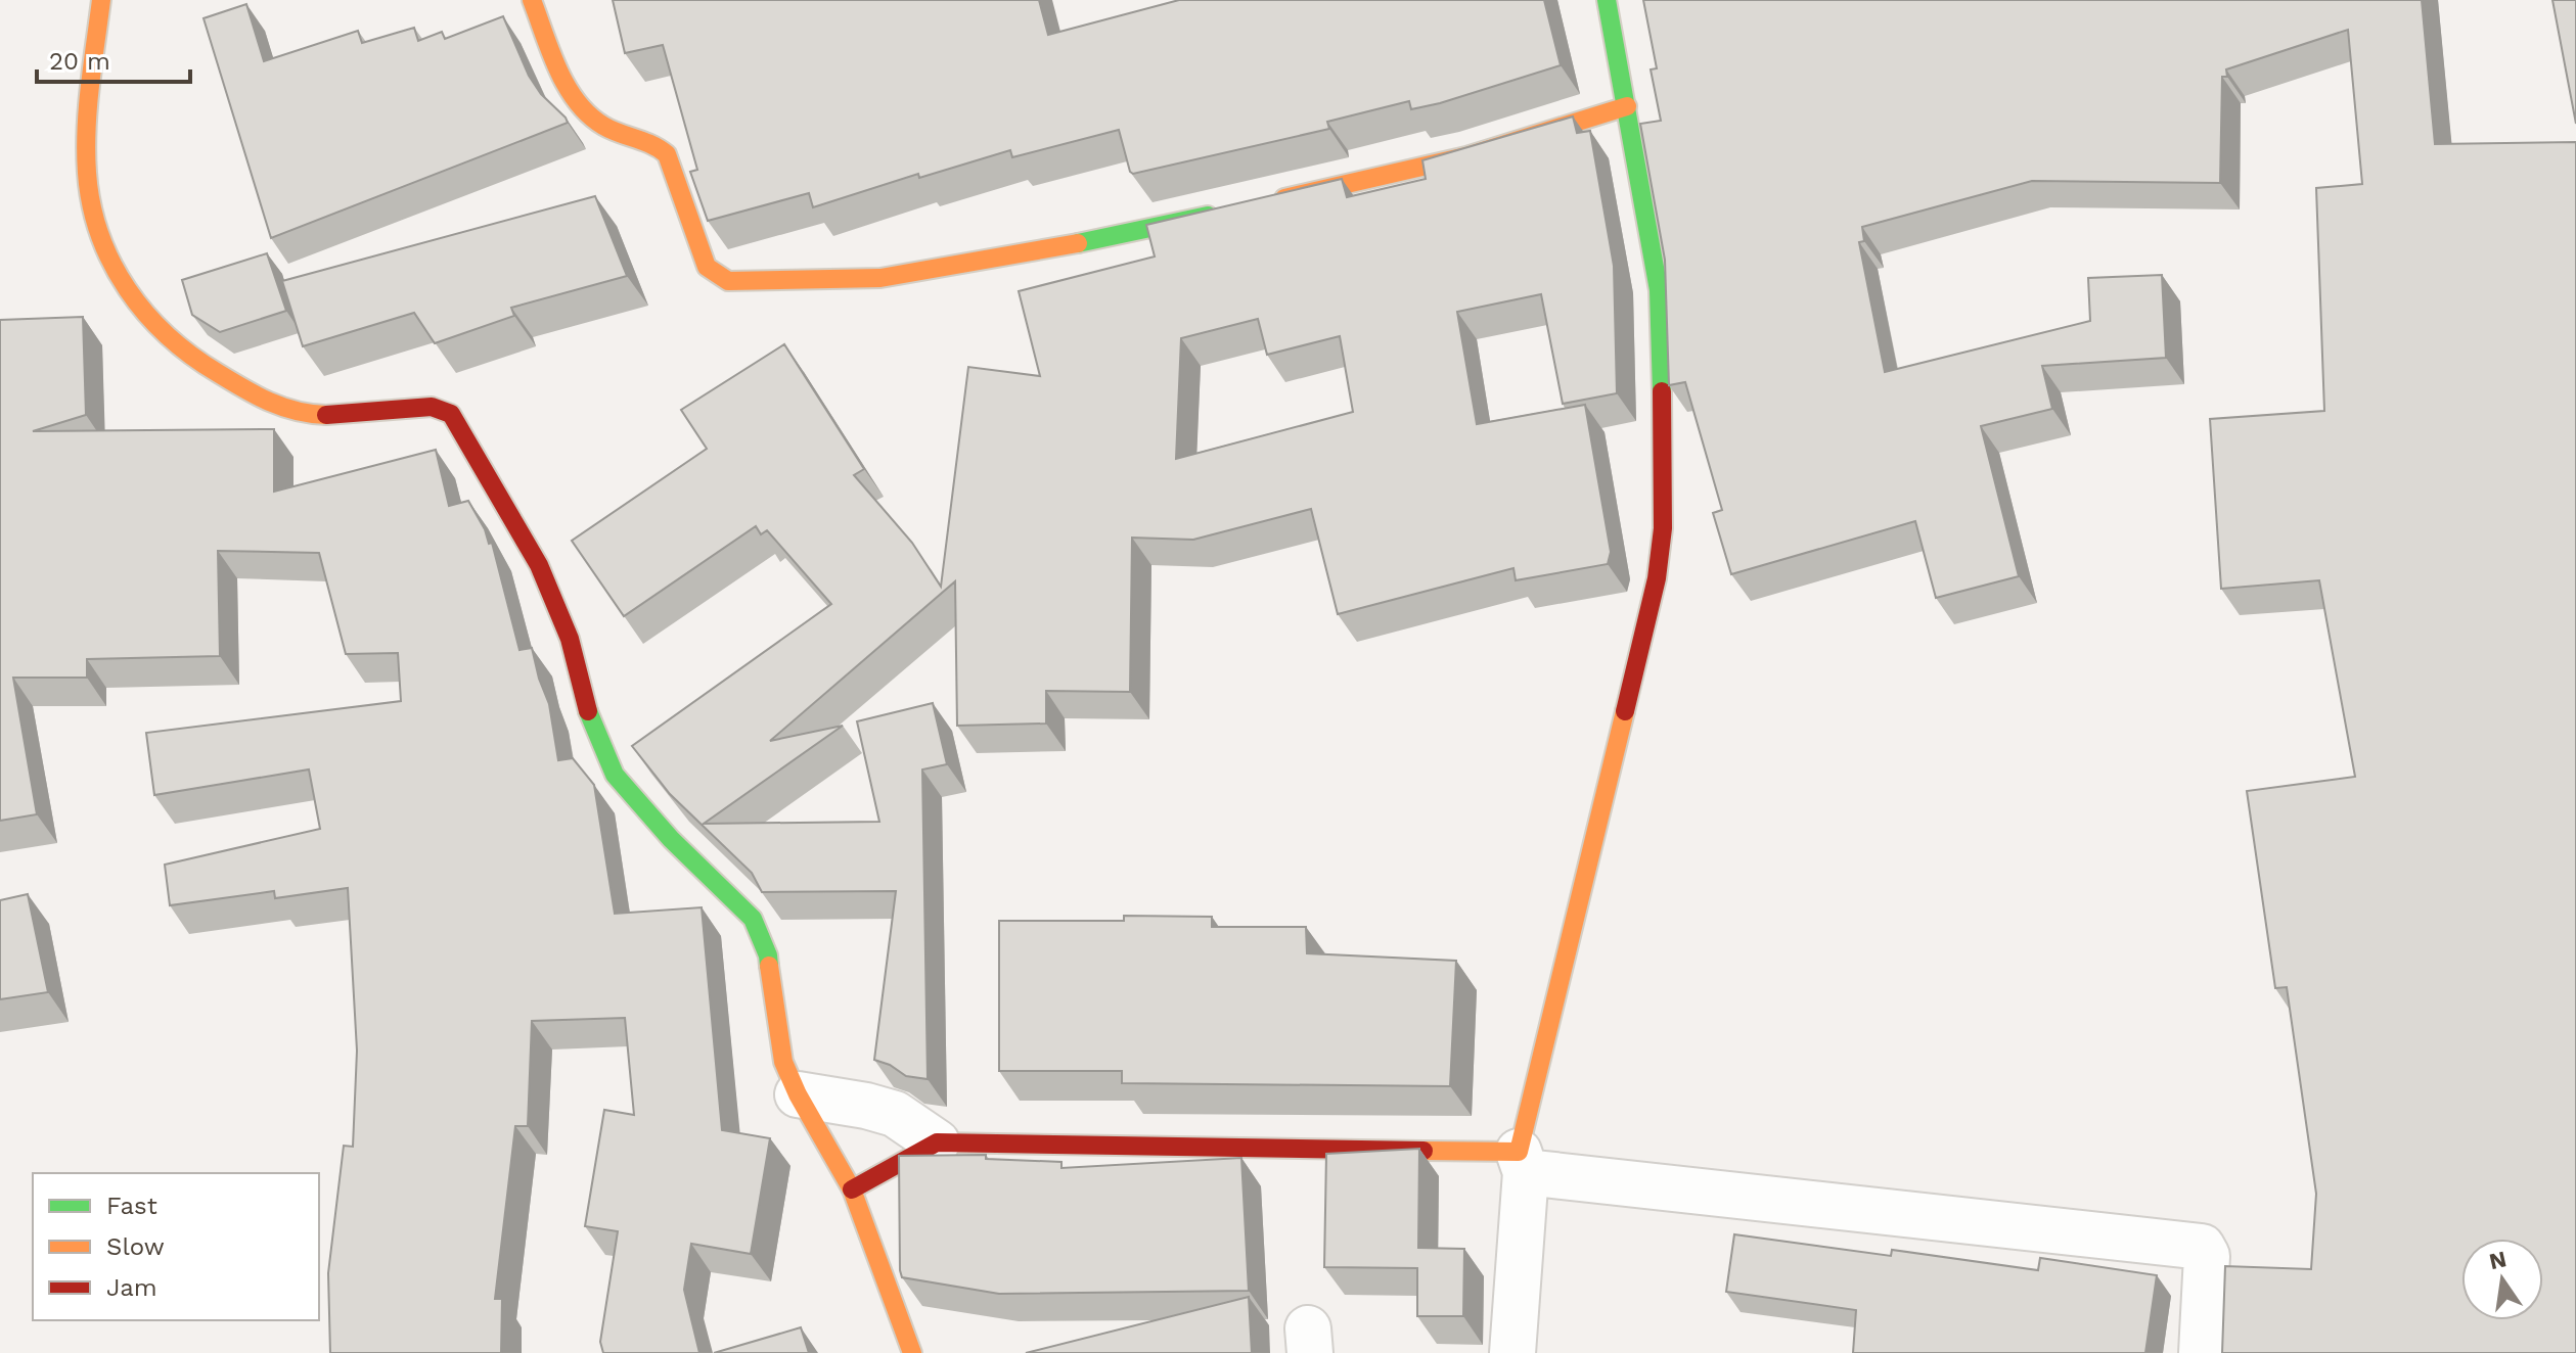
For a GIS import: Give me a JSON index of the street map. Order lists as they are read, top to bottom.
{
  "legend": ["Fast", "Slow", "Jam"],
  "scale_bar": "20 m",
  "north": "top"
}
